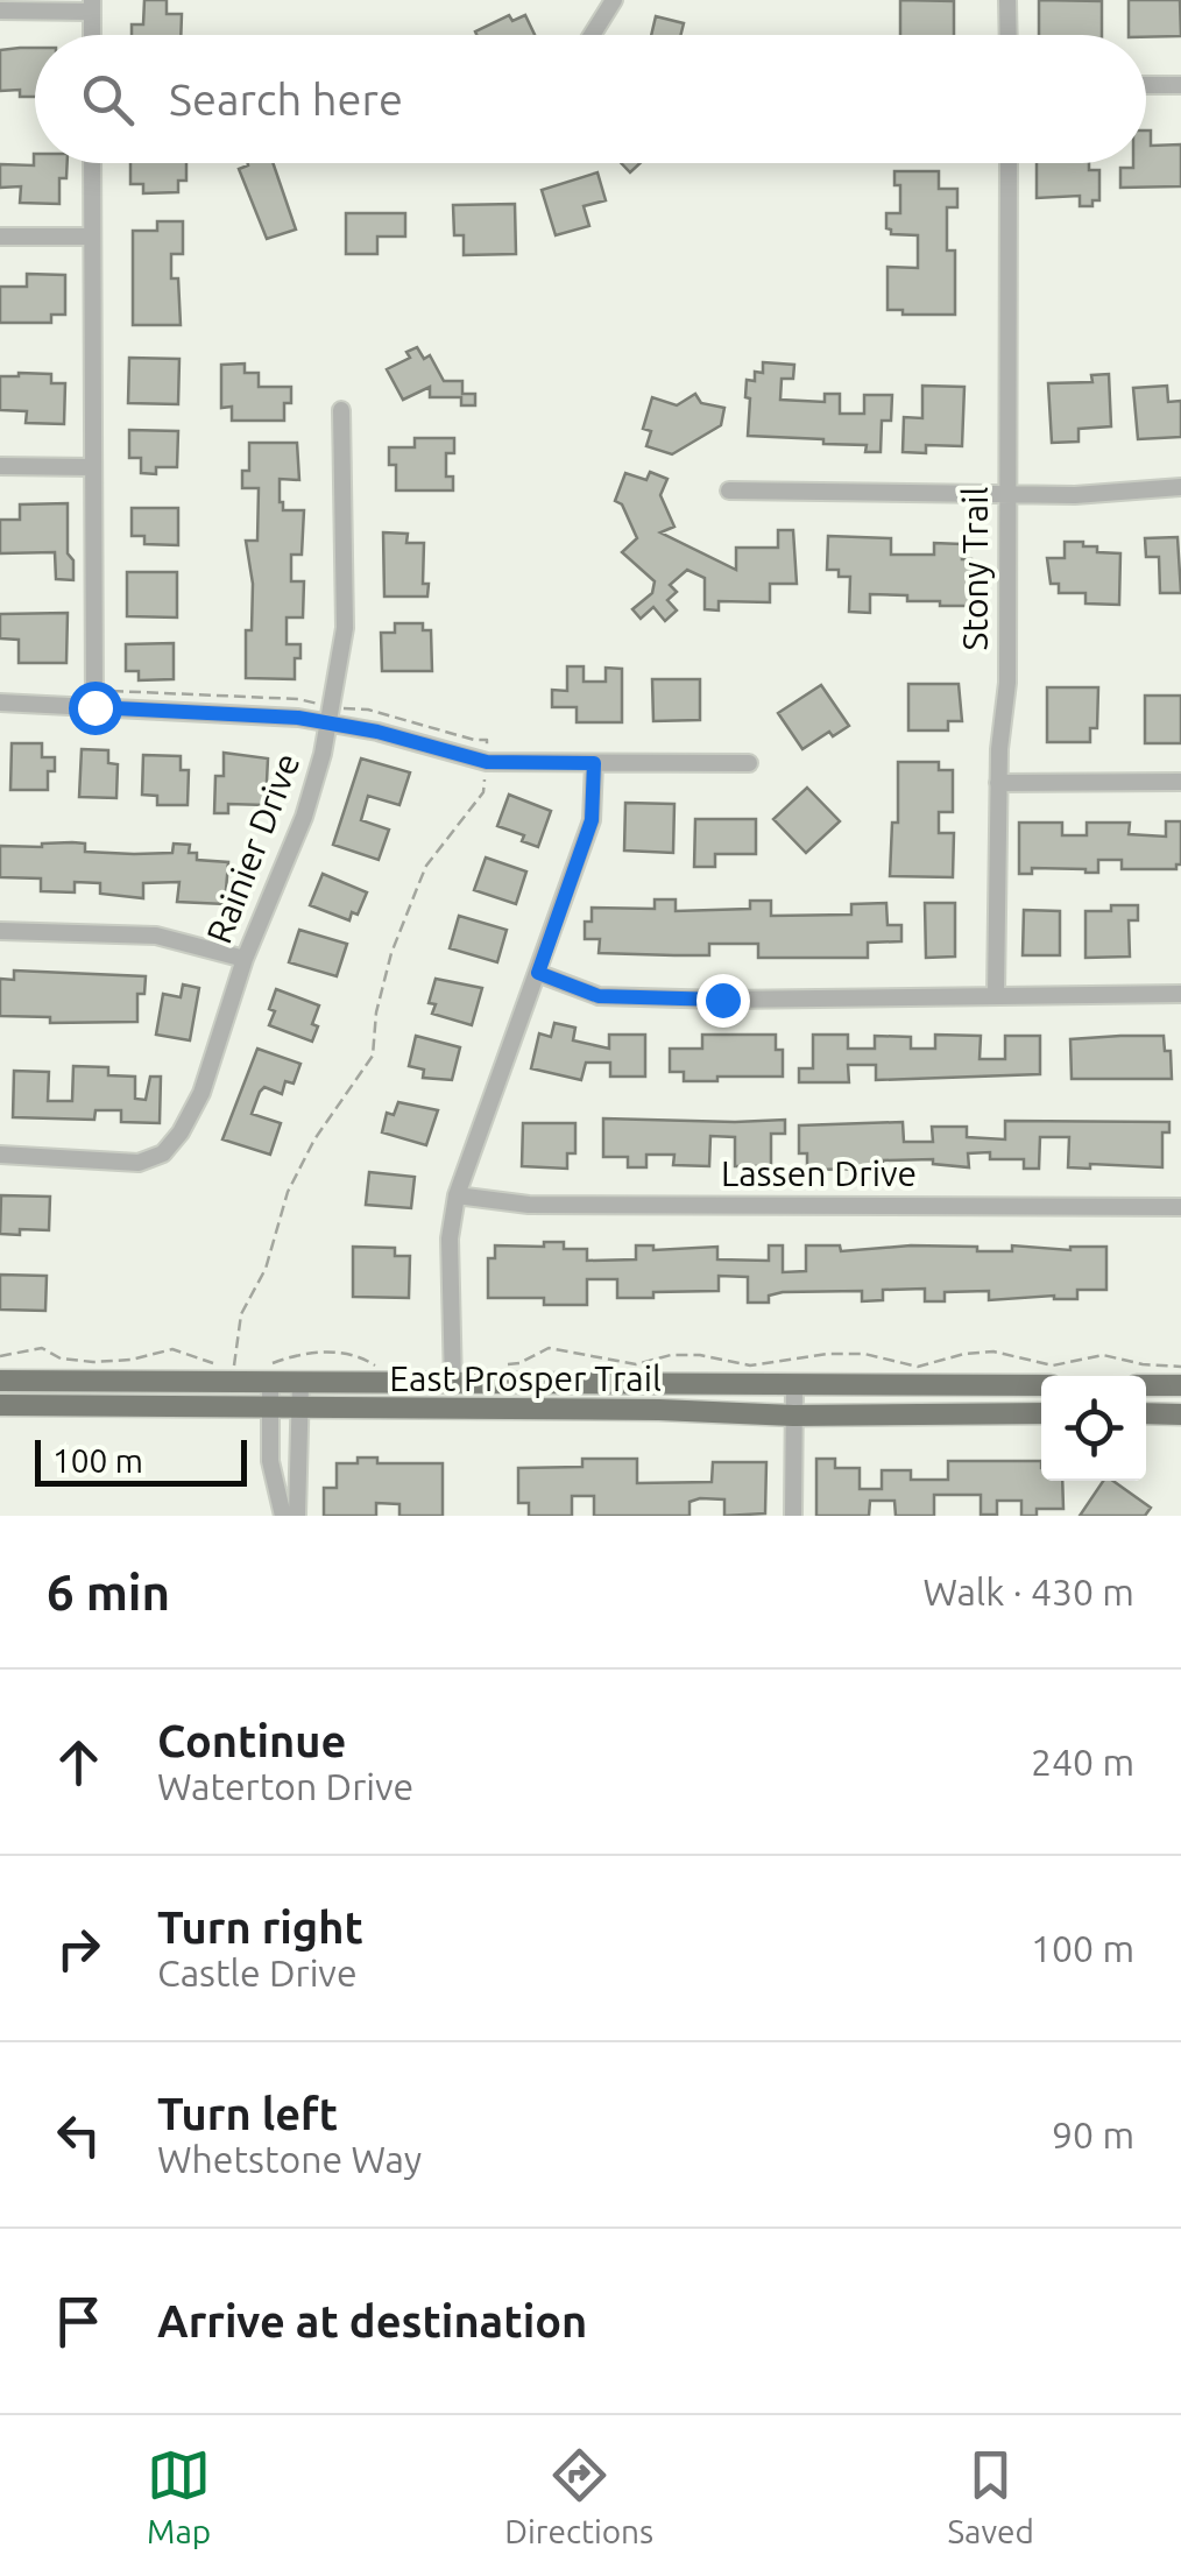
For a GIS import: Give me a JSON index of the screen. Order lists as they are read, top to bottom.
{
  "streets": {
    "main road": ["East Prosper Trail"],
    "street": ["Stony Trail", "Rainier Drive", "Lassen Drive"]
  },
  "scale_bar": "100 m",
  "page": {
    "search": "Search here",
    "scale": "100 m",
    "heading": ["6 min", "Walk · 430 m"],
    "list": [
      ["Continue", "Waterton Drive", "240 m"],
      ["Turn right", "Castle Drive", "100 m"],
      ["Turn left", "Whetstone Way", "90 m"],
      "Arrive at destination"
    ],
    "nav": ["Map", "Directions", "Saved"]
  }
}
